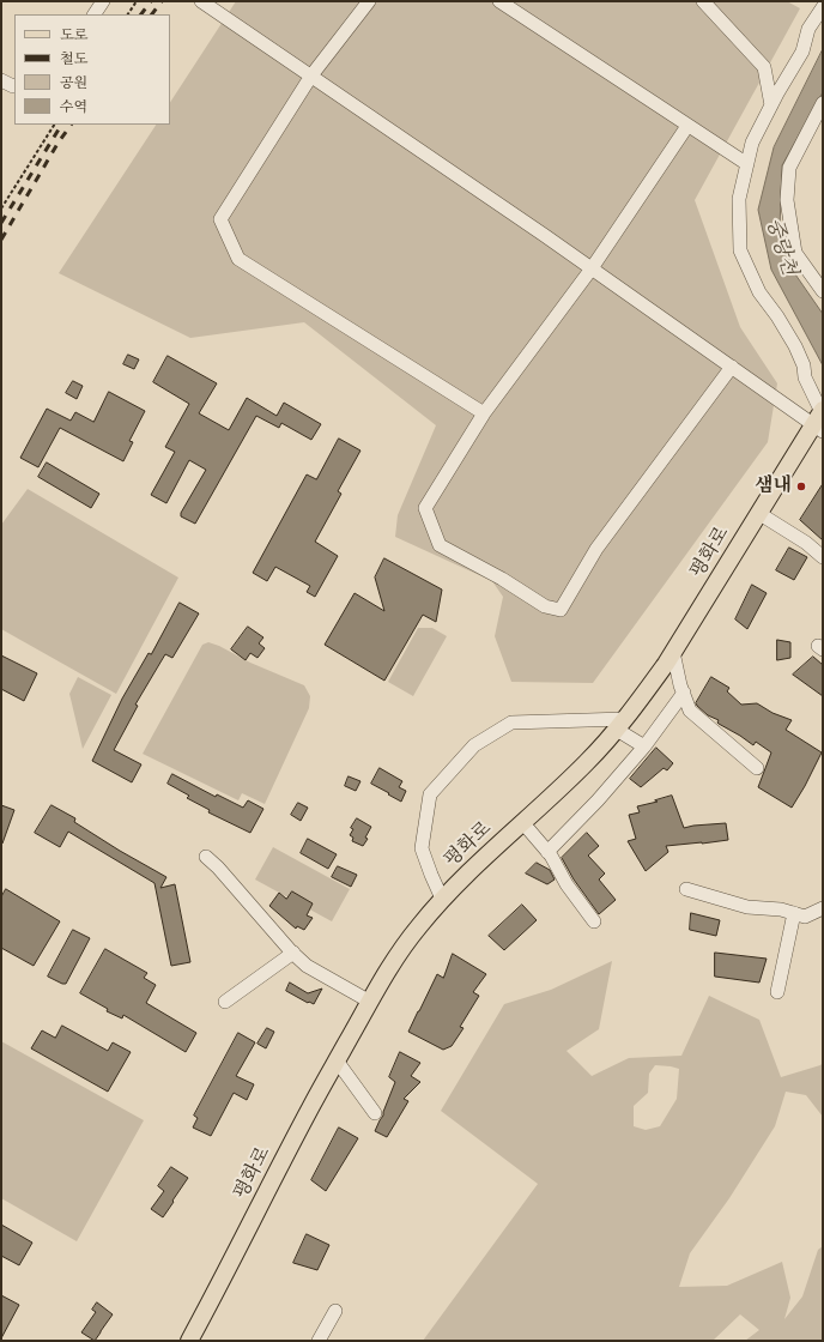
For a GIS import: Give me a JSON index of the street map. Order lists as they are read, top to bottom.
{
  "streets": {
    "main road": ["평화로"]
  },
  "water": ["중랑천"],
  "places": ["샘내"],
  "legend": [
    "도로",
    "철도",
    "공원",
    "수역"
  ]
}
